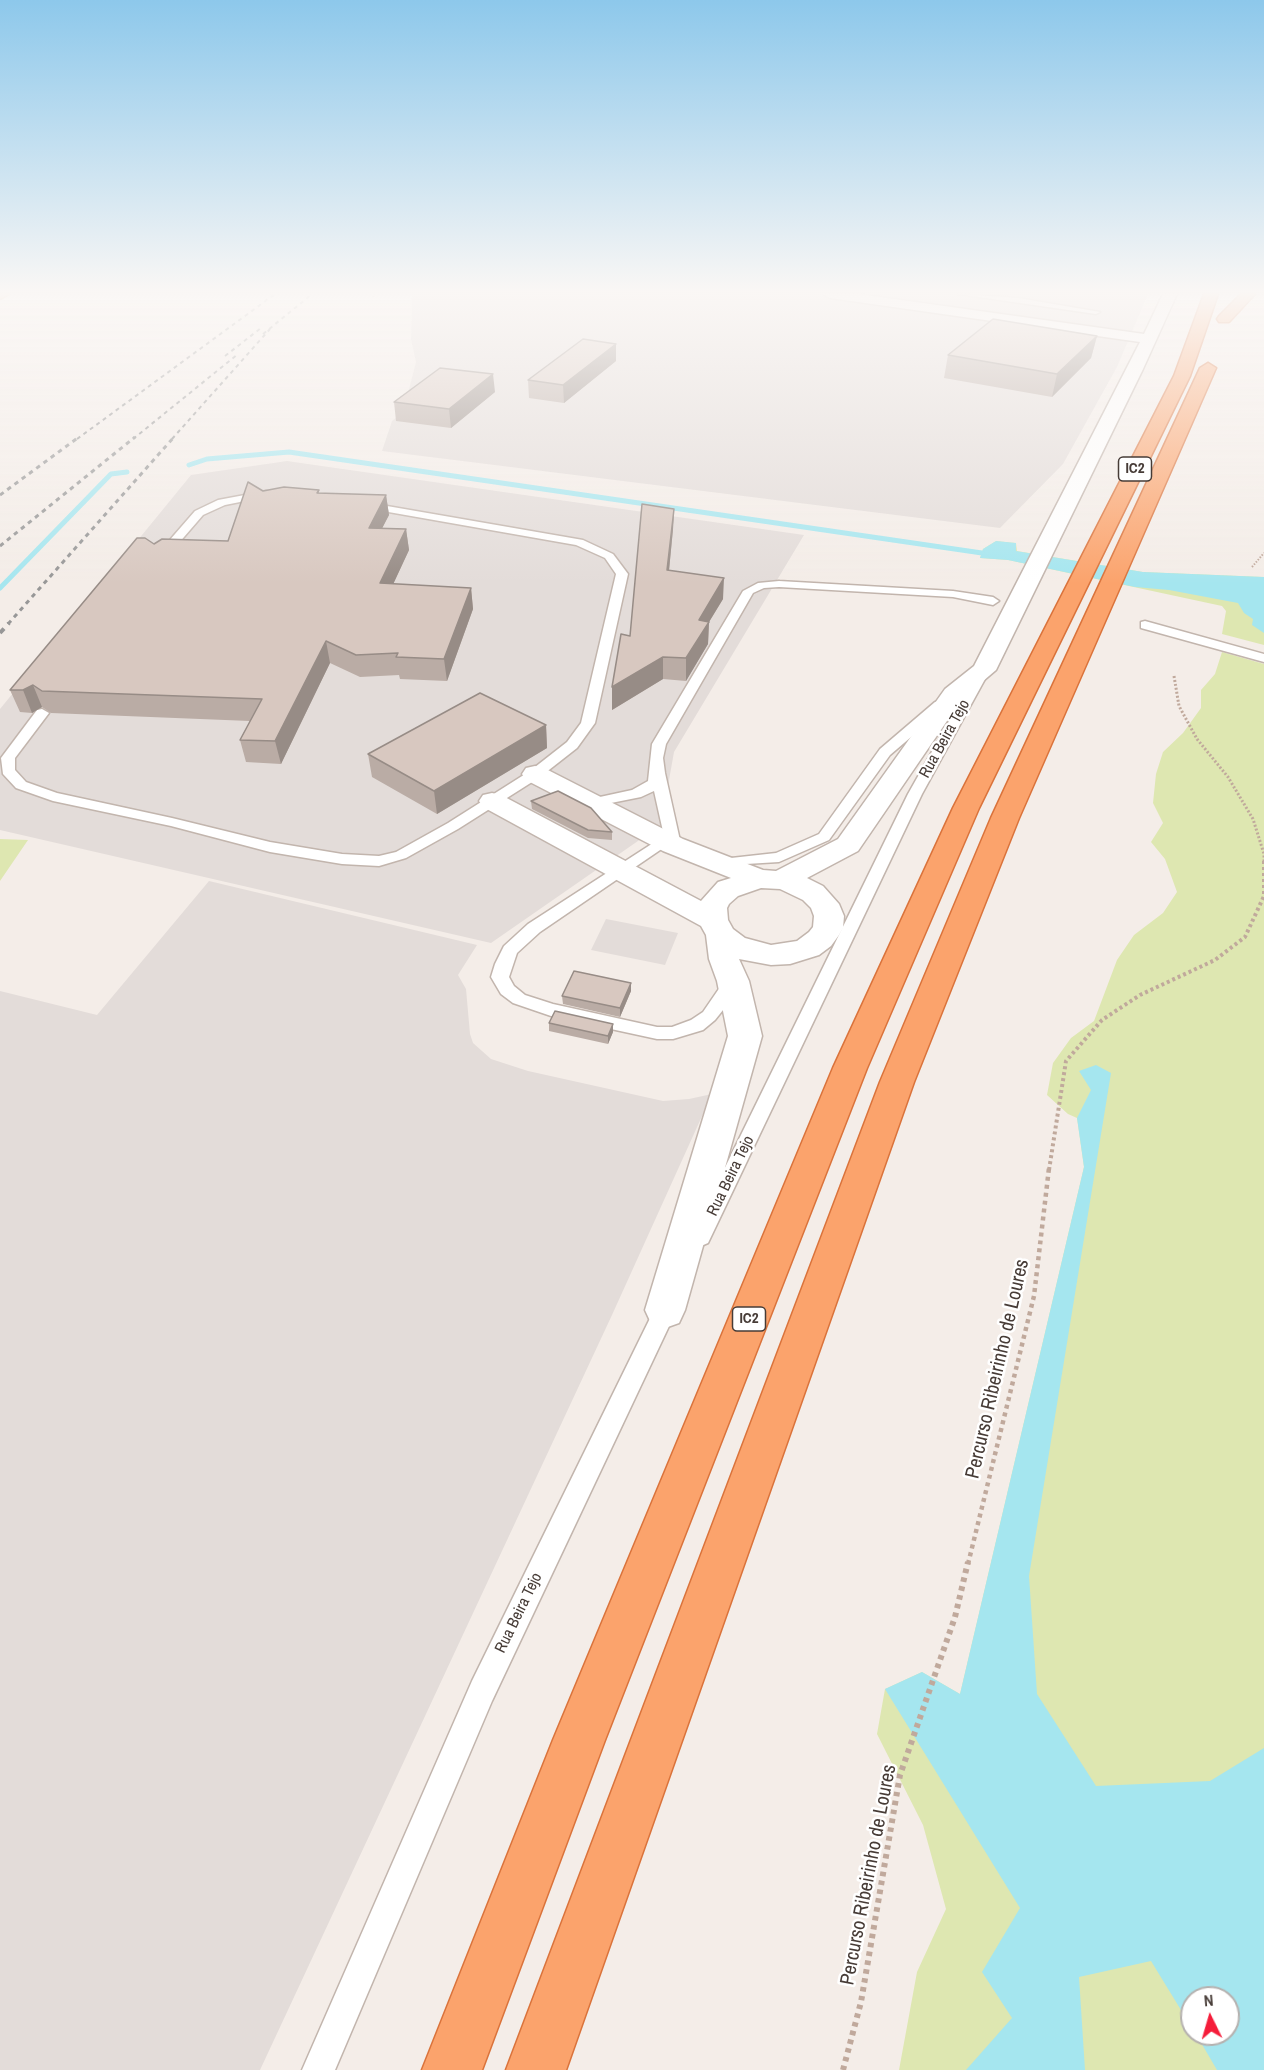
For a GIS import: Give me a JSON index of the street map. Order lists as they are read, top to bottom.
{
  "streets": {
    "highway": ["IC2"],
    "street": ["Rua Beira Tejo"],
    "path": ["Percurso Ribeirinho de Loures"]
  },
  "north": "top"
}
